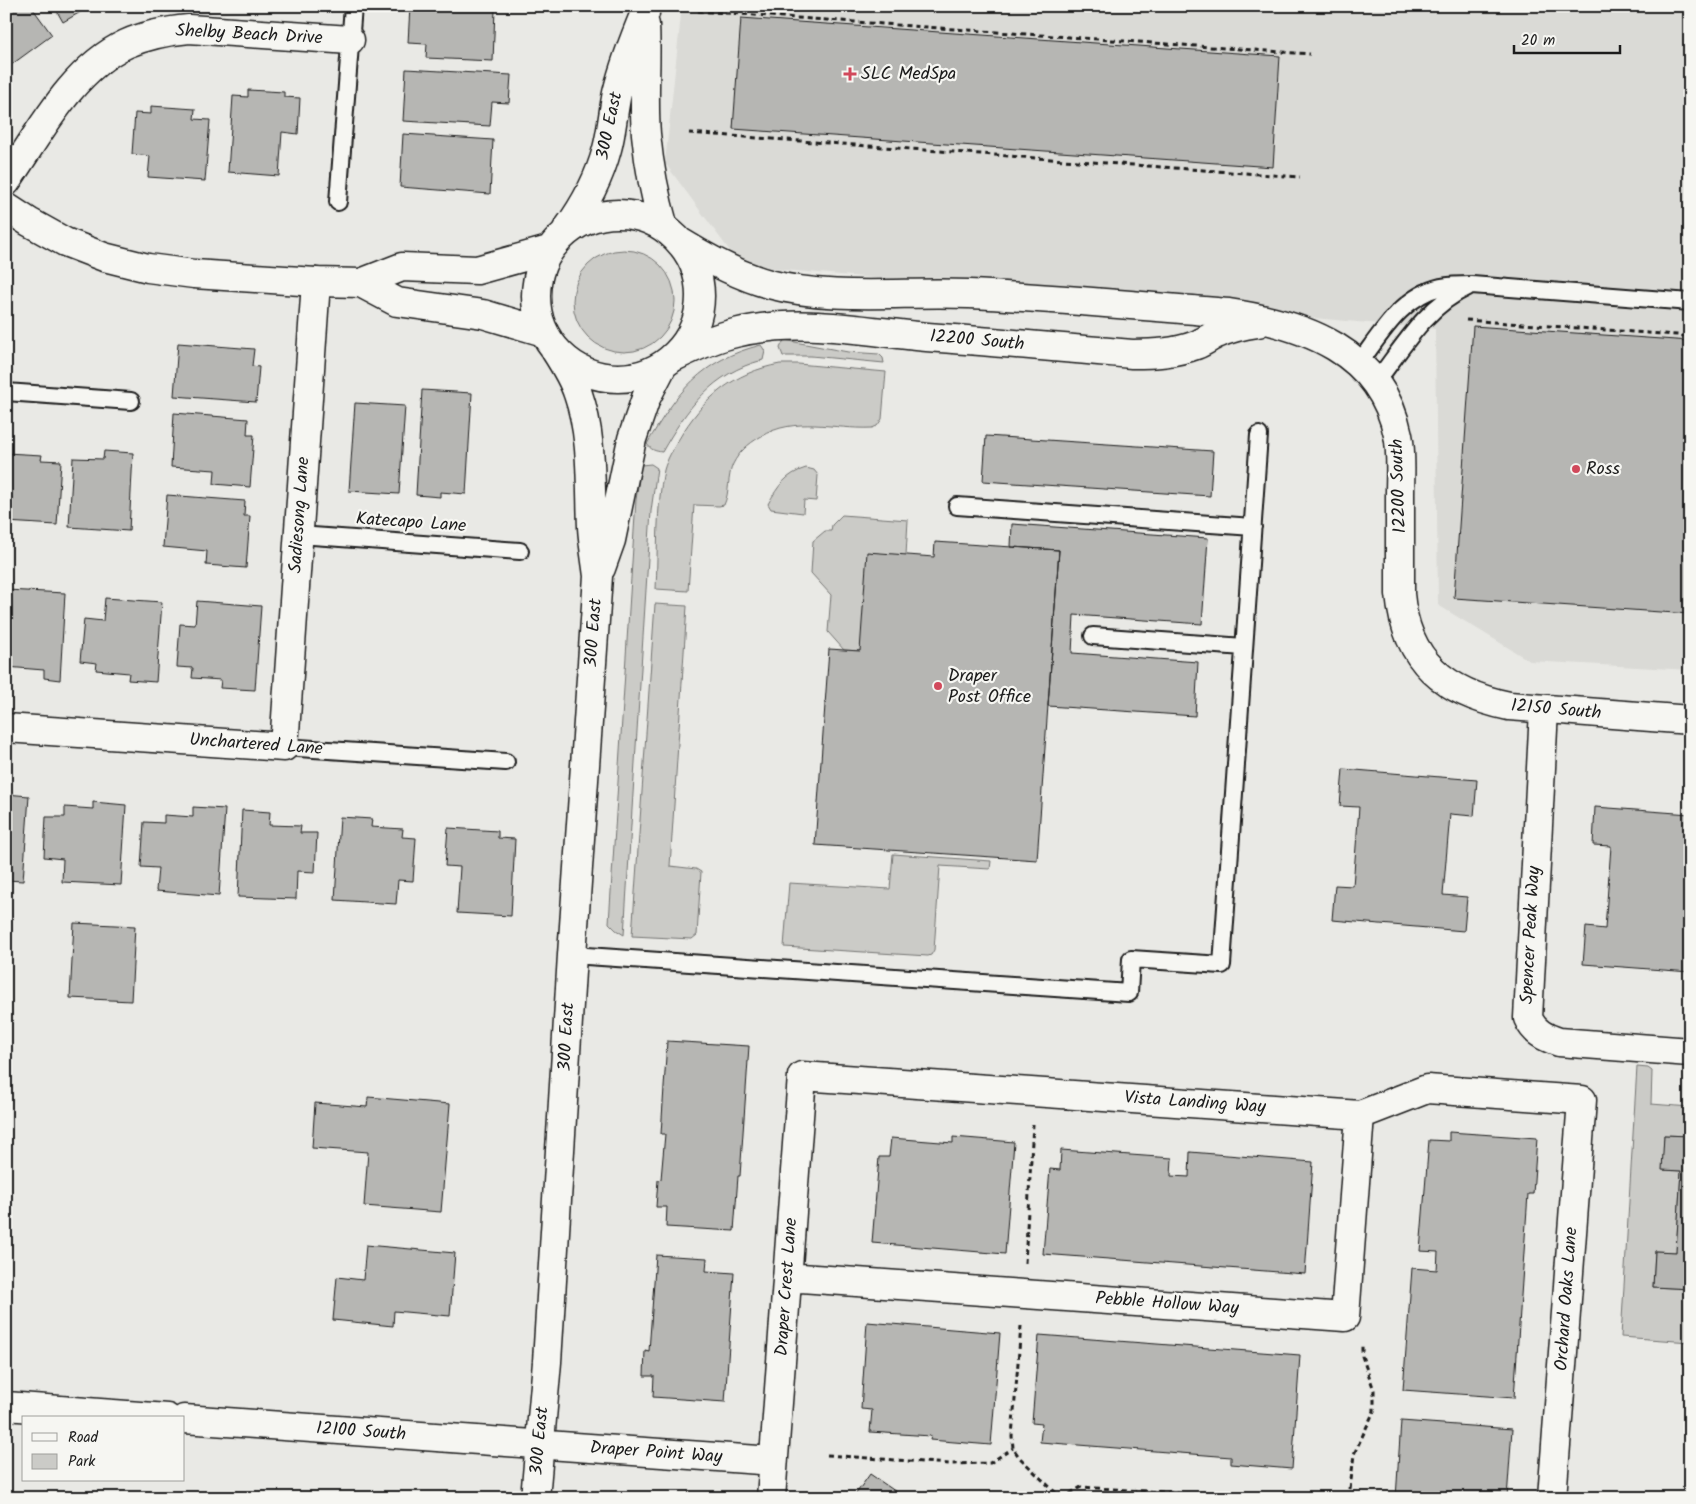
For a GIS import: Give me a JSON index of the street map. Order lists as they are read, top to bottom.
{
  "streets": {
    "street": [
      "Shelby Beach Drive",
      "300 East",
      "12200 South",
      "Sadiesong Lane",
      "12150 South",
      "Unchartered Lane",
      "Spencer Peak Way",
      "Vista Landing Way",
      "Draper Crest Lane",
      "Orchard Oaks Lane",
      "Pebble Hollow Way",
      "12100 South",
      "Draper Point Way"
    ],
    "lane": ["Katecapo Lane"]
  },
  "crossings": [
    ["300 East", "12200 South"],
    ["300 East", "12100 South"],
    ["300 East", "Draper Point Way"],
    ["12200 South", "12150 South"],
    ["Sadiesong Lane", "Katecapo Lane"],
    ["Sadiesong Lane", "Unchartered Lane"],
    ["12150 South", "Spencer Peak Way"],
    ["Vista Landing Way", "Draper Crest Lane"],
    ["Vista Landing Way", "Orchard Oaks Lane"],
    ["Vista Landing Way", "Pebble Hollow Way"],
    ["Draper Crest Lane", "Pebble Hollow Way"],
    ["Draper Crest Lane", "Draper Point Way"],
    ["12100 South", "Draper Point Way"]
  ],
  "places": {
    "health": ["SLC MedSpa"],
    "other": ["Ross", "Draper Post Office"]
  },
  "legend": ["Road", "Park"],
  "scale_bar": "20 m"
}
